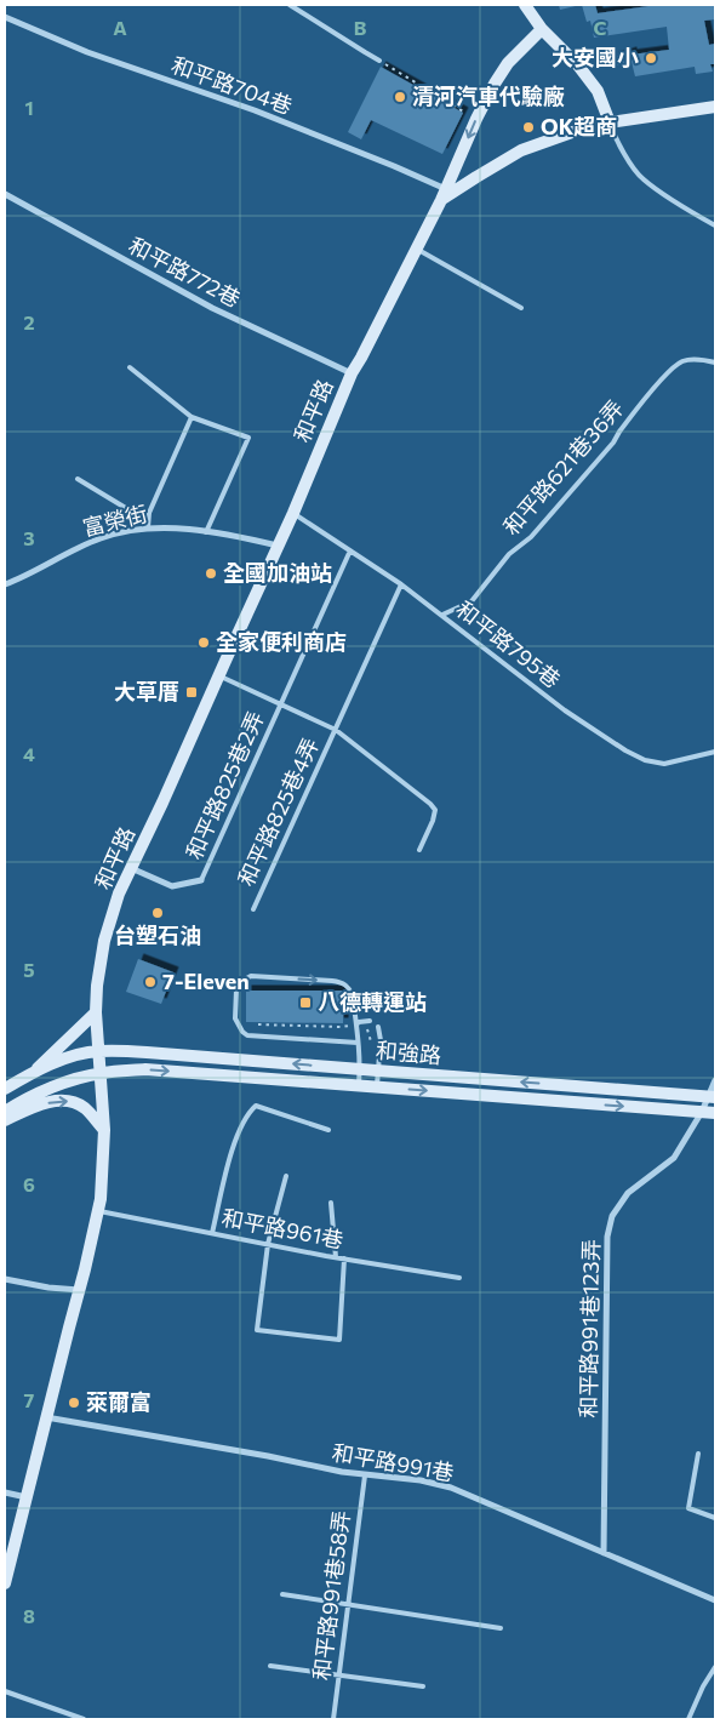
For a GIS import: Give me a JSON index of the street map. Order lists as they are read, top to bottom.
{
  "streets": {
    "street": [
      "和平路704巷",
      "和平路772巷",
      "和平路",
      "富榮街",
      "和強路",
      "和平路991巷123弄",
      "和平路991巷"
    ],
    "lane": [
      "和平路621巷36弄",
      "和平路795巷",
      "和平路825巷2弄",
      "和平路825巷4弄",
      "和平路961巷",
      "和平路991巷58弄"
    ]
  },
  "crossings": [
    ["和平路704巷", "和平路"],
    ["和平路772巷", "和平路"],
    ["和平路", "富榮街"],
    ["和平路", "和平路795巷"],
    ["和平路", "和強路"],
    ["和平路", "和平路961巷"],
    ["和平路", "和平路991巷"],
    ["和平路621巷36弄", "和平路795巷"],
    ["和平路795巷", "和平路825巷2弄"],
    ["和平路795巷", "和平路825巷4弄"],
    ["和強路", "和平路991巷123弄"],
    ["和平路991巷123弄", "和平路991巷"],
    ["和平路991巷", "和平路991巷58弄"]
  ],
  "places": {
    "other": [
      "大安國小",
      "清河汽車代驗廠",
      "OK超商",
      "全國加油站",
      "全家便利商店",
      "台塑石油",
      "7-Eleven",
      "萊爾富"
    ],
    "transit": ["大草厝", "八德轉運站"]
  },
  "grid": {
    "columns": ["A", "B", "C"],
    "rows": [
      "1",
      "2",
      "3",
      "4",
      "5",
      "6",
      "7",
      "8"
    ]
  }
}
